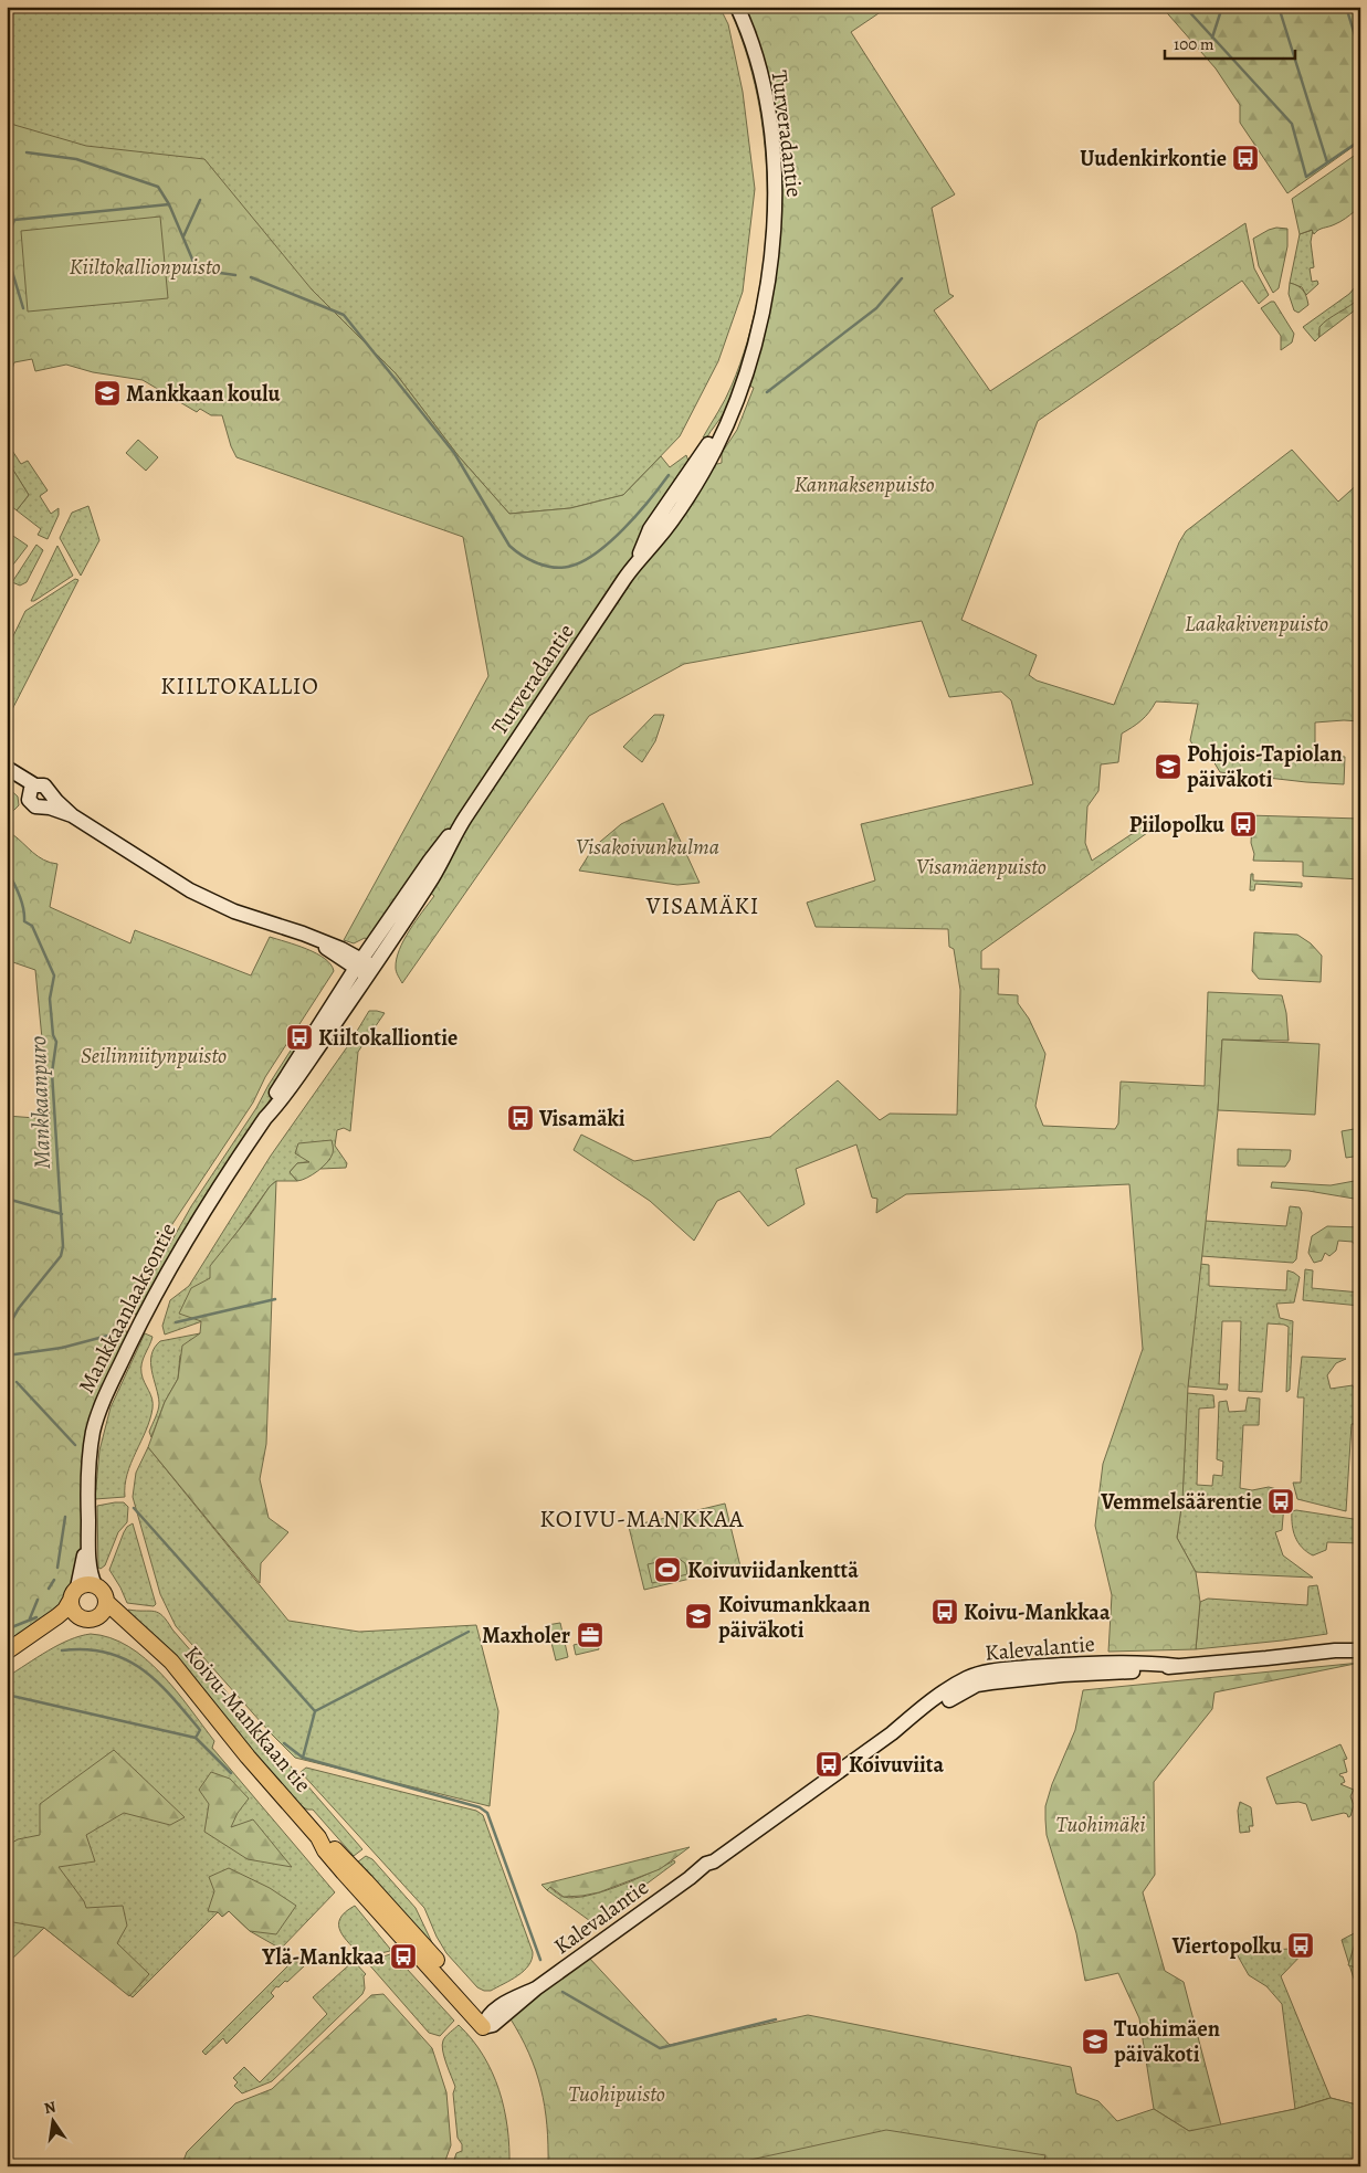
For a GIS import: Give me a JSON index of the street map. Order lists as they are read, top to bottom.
{
  "streets": {
    "main road": [
      "Turveradantie",
      "Mankkaanlaaksontie",
      "Kalevalantie",
      "Koivu-Mankkaan tie"
    ]
  },
  "crossings": [
    ["Turveradantie", "Mankkaanlaaksontie"],
    ["Mankkaanlaaksontie", "Koivu-Mankkaan tie"],
    ["Kalevalantie", "Koivu-Mankkaan tie"]
  ],
  "districts": ["KIILTOKALLIO", "VISAMÄKI", "KOIVU-MANKKAA"],
  "water": ["Mankkaanpuro"],
  "parks": [
    "Kiiltokallionpuisto",
    "Kannaksenpuisto",
    "Laakakivenpuisto",
    "Visakoivunkulma",
    "Visamäenpuisto",
    "Seilinniitynpuisto",
    "Tuohimäki",
    "Tuohipuisto"
  ],
  "places": {
    "bus stop": [
      "Uudenkirkontie",
      "Piilopolku",
      "Kiiltokalliontie",
      "Visamäki",
      "Vemmelsäärentie",
      "Koivu-Mankkaa",
      "Koivuviita",
      "Viertopolku",
      "Ylä-Mankkaa"
    ],
    "school or university": [
      "Mankkaan koulu",
      "Pohjois-Tapiolan päiväkoti",
      "Koivumankkaan päiväkoti",
      "Tuohimäen päiväkoti"
    ],
    "sports": ["Koivuviidankenttä"],
    "office": ["Maxholer"]
  },
  "scale_bar": "100 m",
  "north": "top"
}
